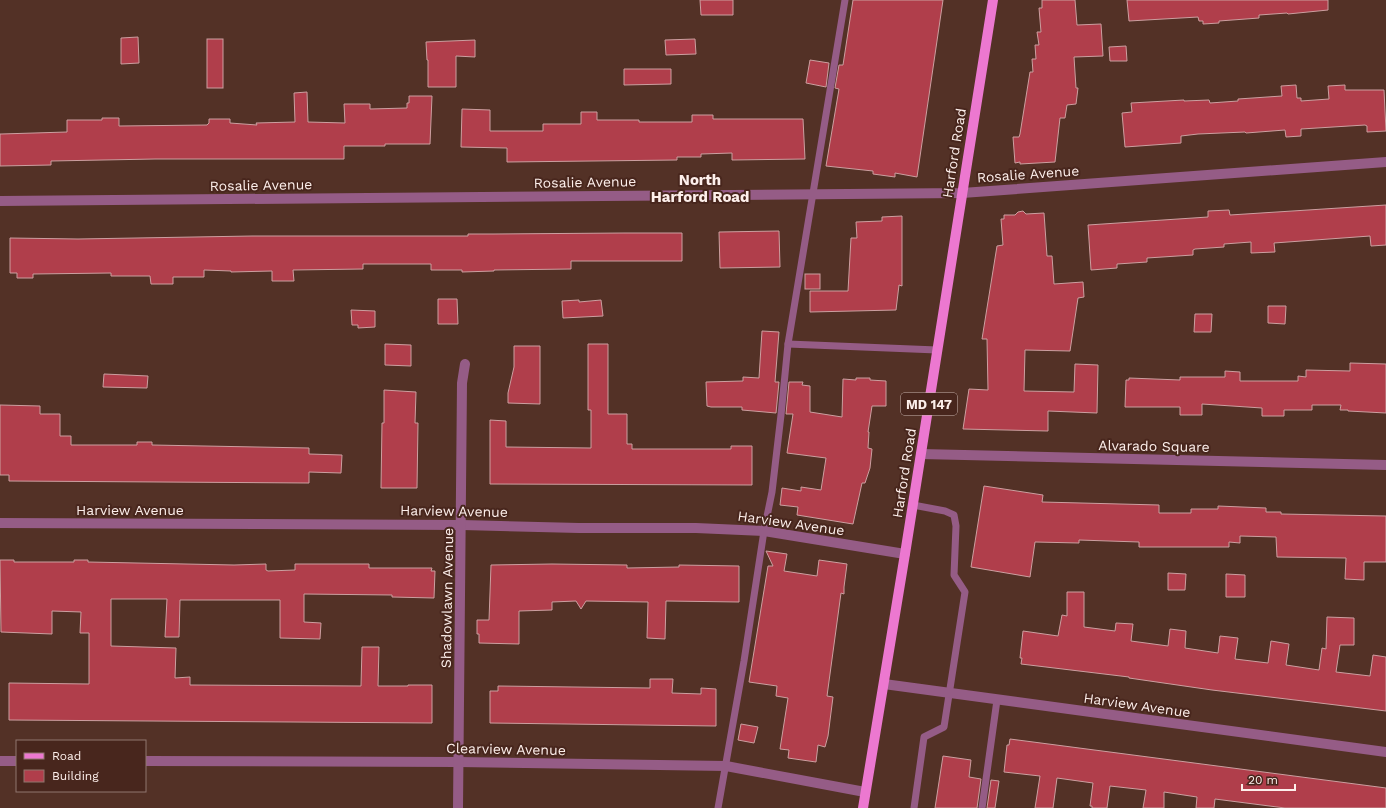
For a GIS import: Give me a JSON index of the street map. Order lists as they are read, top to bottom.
{
  "streets": {
    "main road": ["Harford Road", "MD 147"],
    "street": [
      "Rosalie Avenue",
      "Alvarado Square",
      "Harview Avenue",
      "Shadowlawn Avenue",
      "Clearview Avenue"
    ]
  },
  "crossings": [
    ["Harford Road", "Rosalie Avenue"],
    ["Harford Road", "Alvarado Square"],
    ["Harford Road", "Harview Avenue"],
    ["Harford Road", "Clearview Avenue"],
    ["Harview Avenue", "Shadowlawn Avenue"],
    ["Shadowlawn Avenue", "Clearview Avenue"]
  ],
  "districts": ["North Harford Road"],
  "legend": ["Road", "Building"],
  "scale_bar": "20 m"
}
